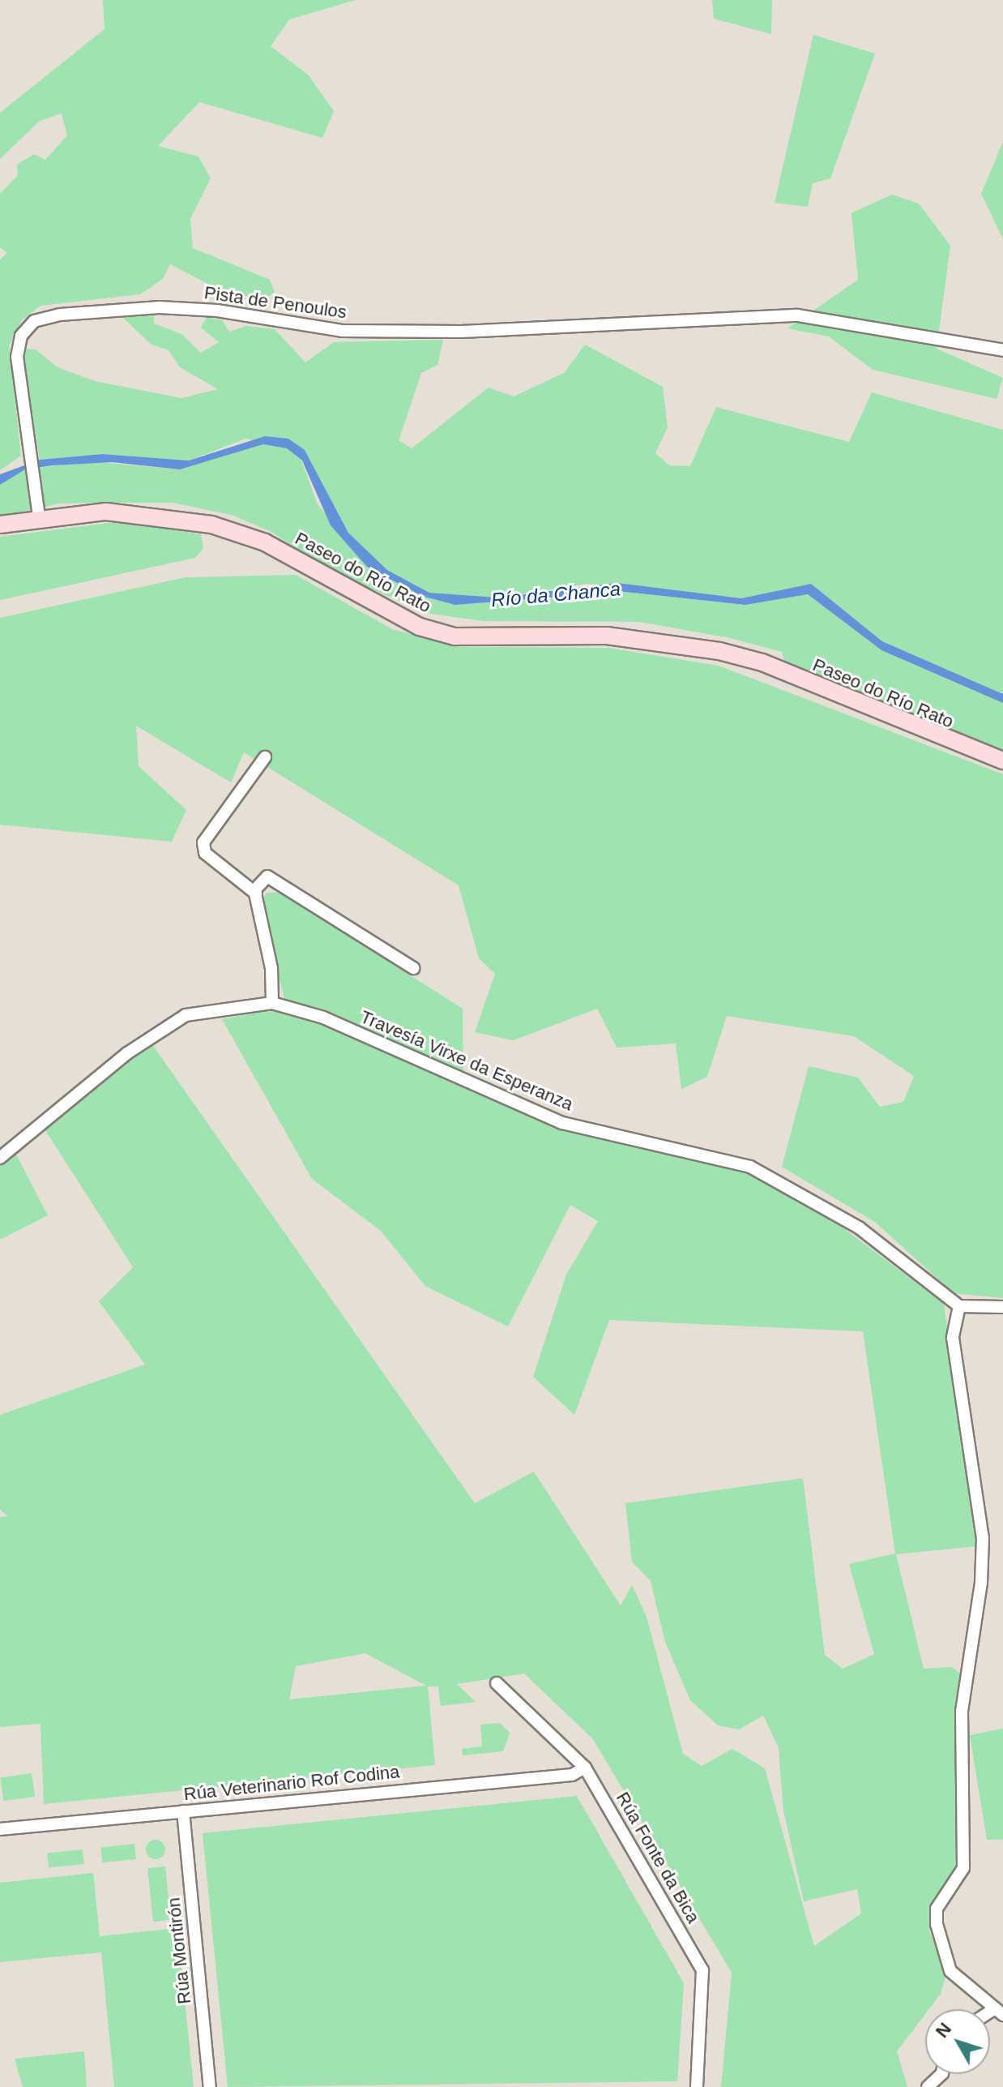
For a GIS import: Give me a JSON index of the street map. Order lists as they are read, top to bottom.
{
  "streets": {
    "street": [
      "Pista de Penoulos",
      "Paseo do Río Rato",
      "Travesía Virxe da Esperanza",
      "Rúa Veterinario Rof Codina",
      "Rúa Fonte da Bica",
      "Rúa Montirón"
    ]
  },
  "crossings": [
    ["Pista de Penoulos", "Paseo do Río Rato"],
    ["Rúa Veterinario Rof Codina", "Rúa Fonte da Bica"],
    ["Rúa Veterinario Rof Codina", "Rúa Montirón"]
  ],
  "water": ["Río da Chanca"],
  "north": "top left"
}
